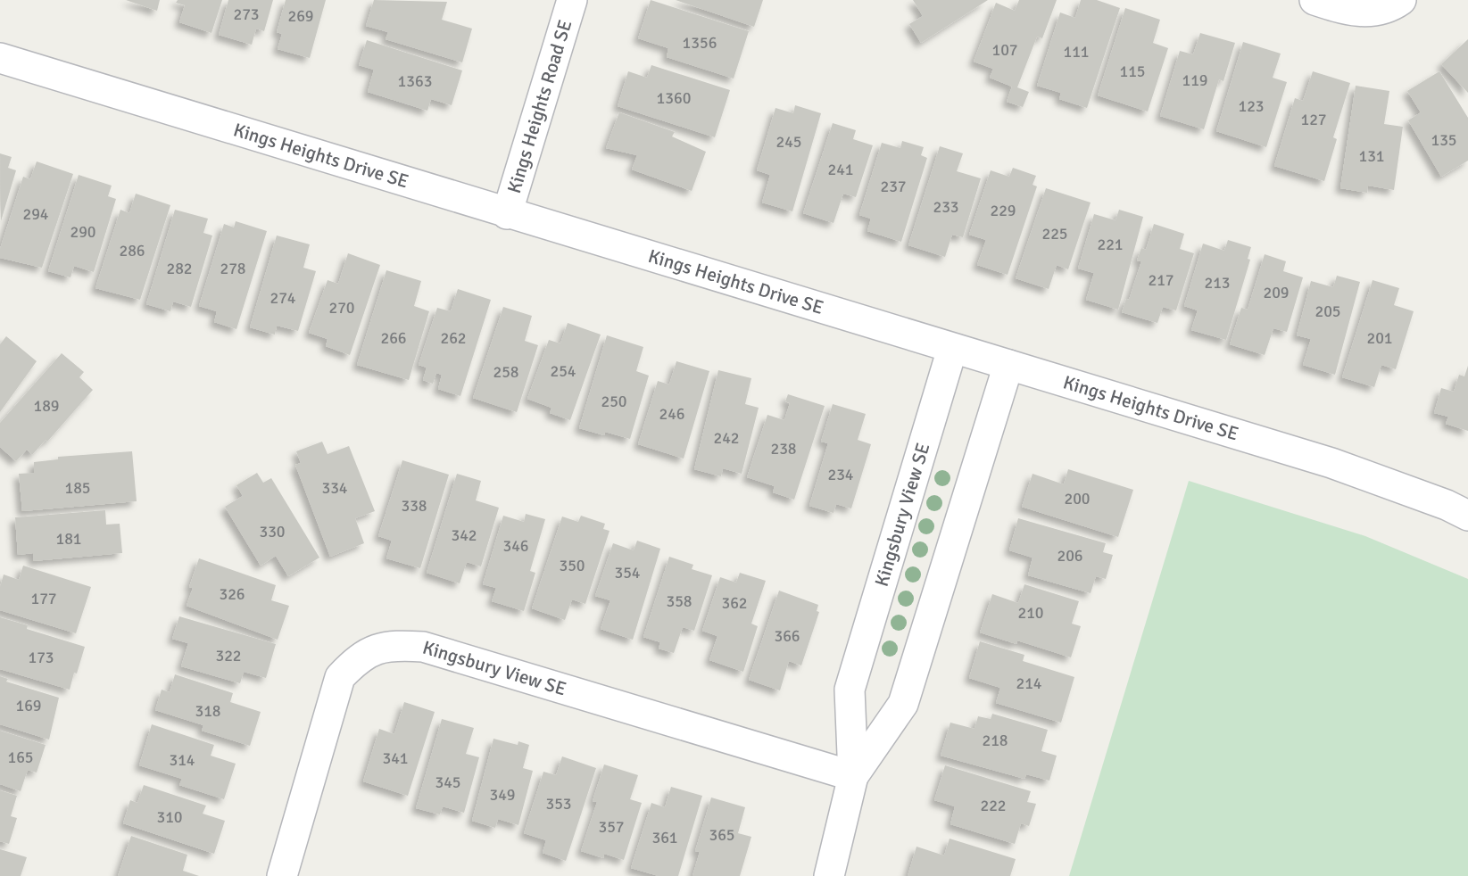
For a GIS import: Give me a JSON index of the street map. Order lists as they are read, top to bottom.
{
  "streets": {
    "street": ["Kings Heights Road SE", "Kings Heights Drive SE", "Kingsbury View SE"]
  },
  "crossings": [
    ["Kings Heights Road SE", "Kings Heights Drive SE"],
    ["Kings Heights Drive SE", "Kingsbury View SE"]
  ],
  "house_numbers": [
    "273",
    "269",
    "1356",
    "107",
    "111",
    "115",
    "119",
    "1363",
    "1360",
    "123",
    "127",
    "135",
    "245",
    "131",
    "241",
    "237",
    "233",
    "229",
    "294",
    "290",
    "225",
    "221",
    "286",
    "282",
    "278",
    "217",
    "213",
    "209",
    "274",
    "270",
    "205",
    "266",
    "262",
    "201",
    "254",
    "258",
    "250",
    "189",
    "246",
    "242",
    "238",
    "234",
    "185",
    "334",
    "200",
    "338",
    "330",
    "342",
    "181",
    "346",
    "206",
    "350",
    "354",
    "326",
    "177",
    "358",
    "362",
    "210",
    "366",
    "322",
    "173",
    "214",
    "169",
    "318",
    "218",
    "165",
    "341",
    "314",
    "345",
    "349",
    "353",
    "222",
    "310",
    "357",
    "365",
    "361"
  ]
}
